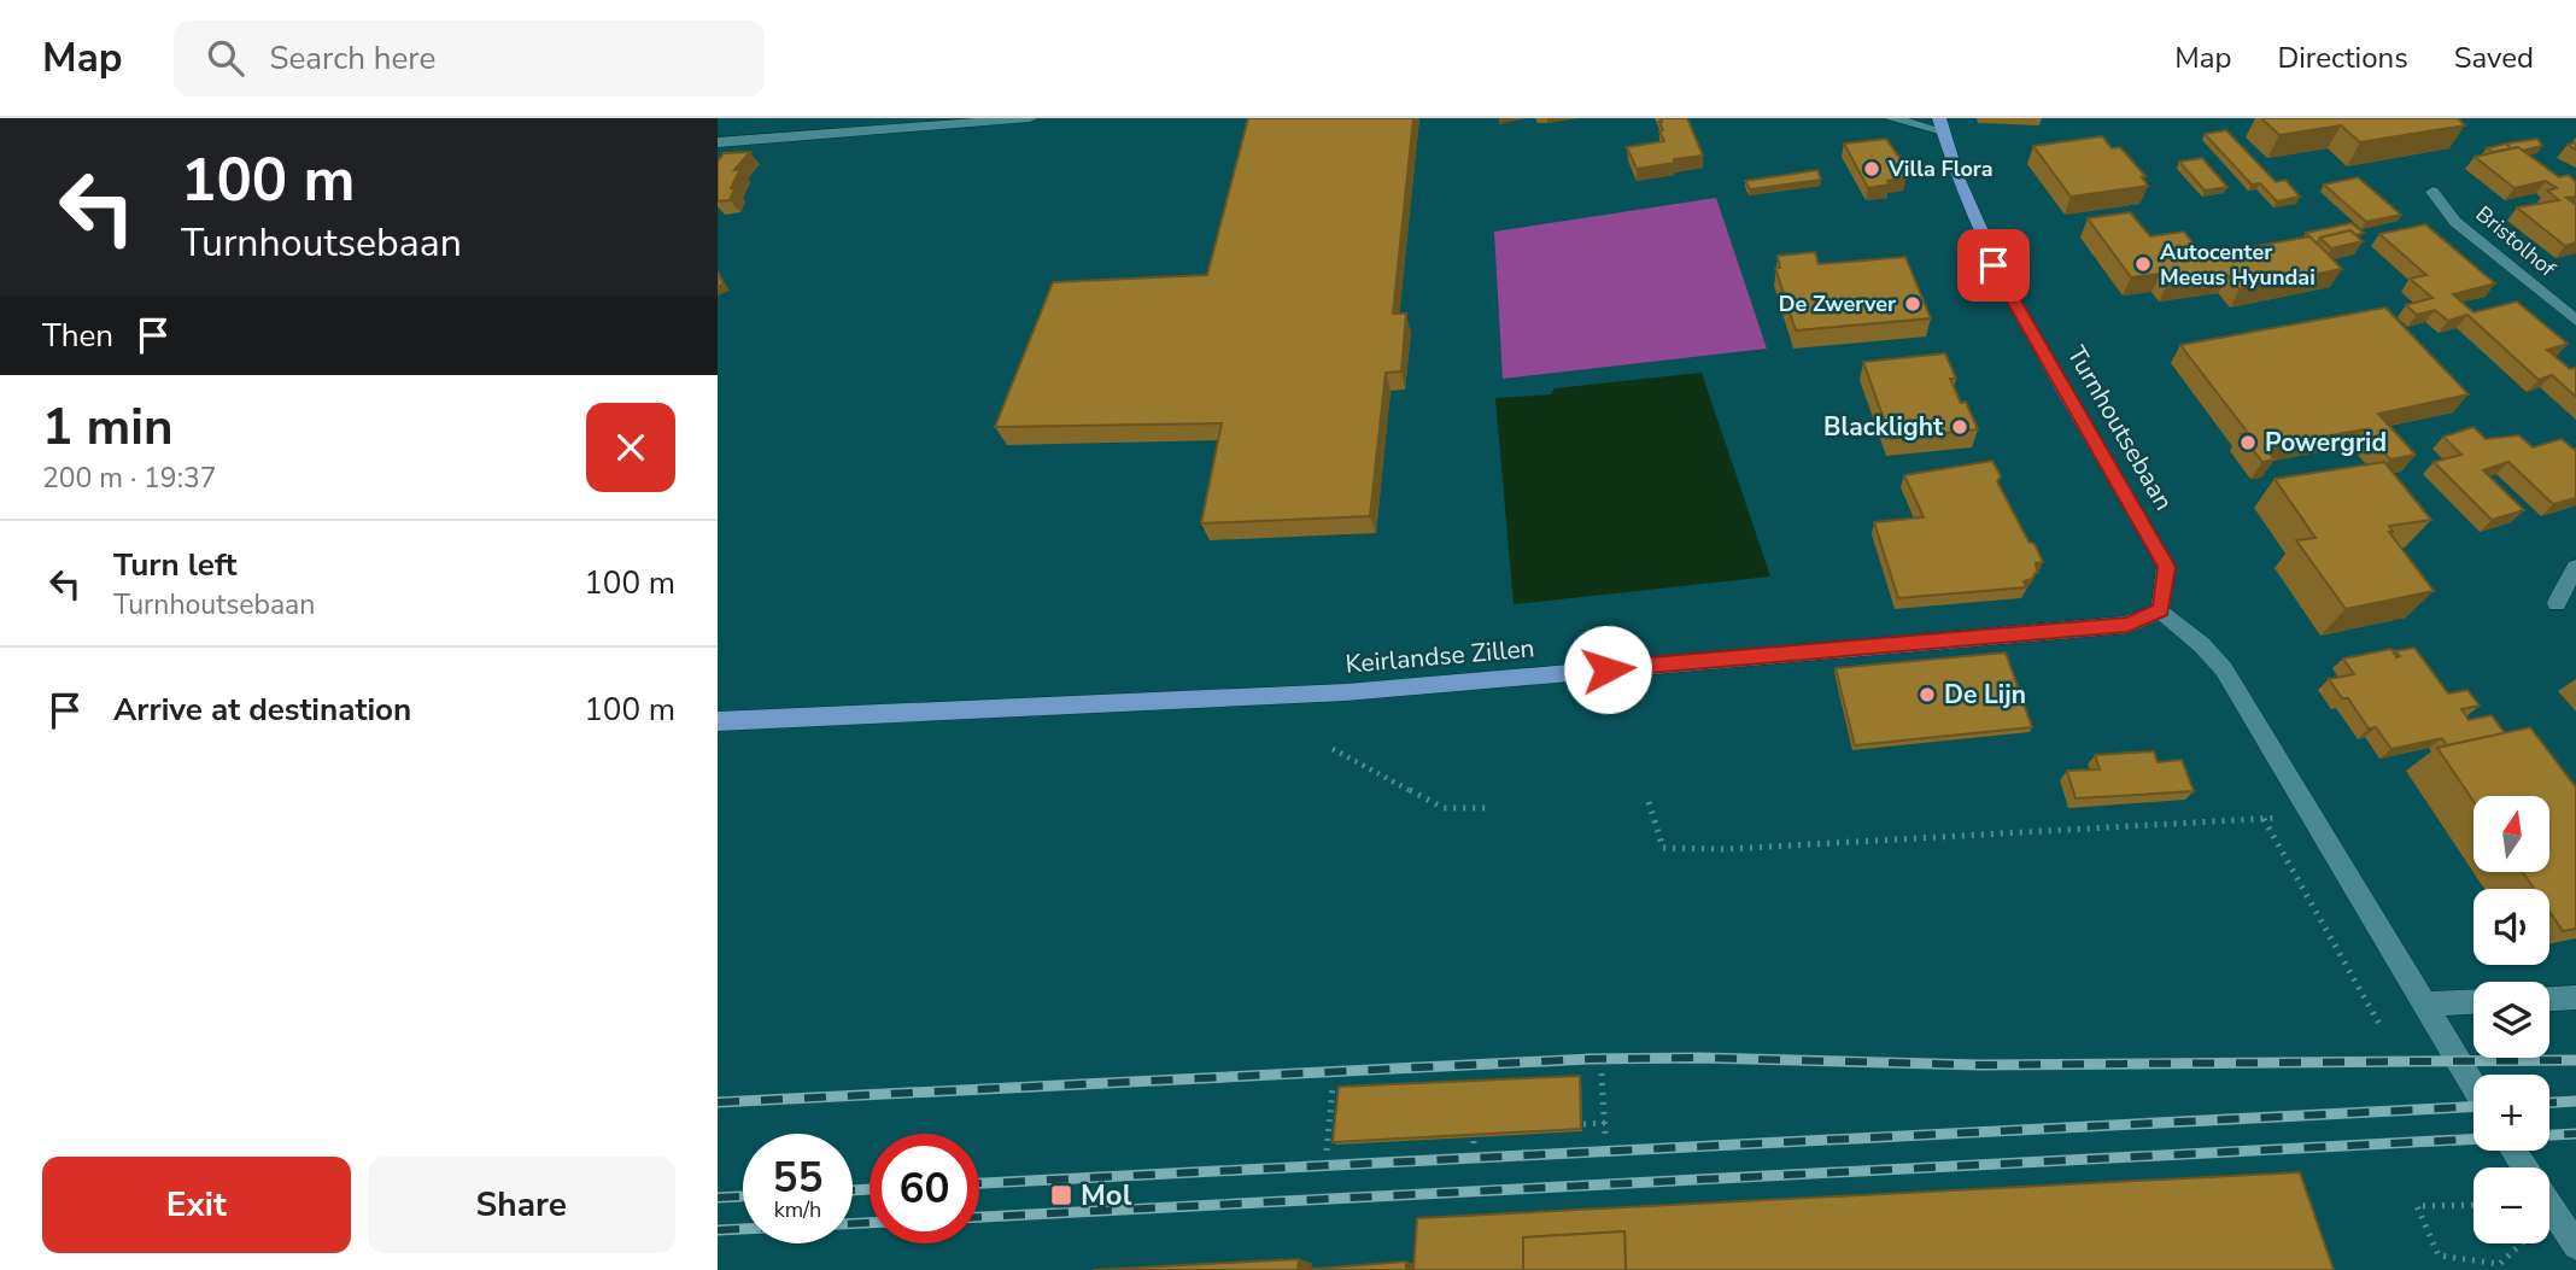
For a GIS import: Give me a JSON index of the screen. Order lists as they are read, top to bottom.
{
  "streets": {
    "main road": ["Turnhoutsebaan", "Keirlandse Zillen"],
    "street": ["Bristolhof"]
  },
  "crossings": [
    ["Turnhoutsebaan", "Keirlandse Zillen"]
  ],
  "places": {
    "other": [
      "Villa Flora",
      "Autocenter Meeus Hyundai",
      "De Zwerver",
      "Blacklight",
      "Powergrid",
      "De Lijn"
    ],
    "transit": ["Mol"]
  },
  "north": "top",
  "page": {
    "header": "Map",
    "search": "Search here",
    "nav": ["Map", "Directions", "Saved"],
    "turn": ["100 m", "Turnhoutsebaan"],
    "then": "Then",
    "heading": ["1 min", "200 m · 19:37"],
    "list": [
      {
        "name": "Turn left",
        "note": "Turnhoutsebaan",
        "value": "100 m"
      },
      {
        "name": "Arrive at destination",
        "value": "100 m"
      }
    ],
    "map_buttons": ["+", "−"],
    "speed": "55 km/h",
    "limit": "60",
    "buttons": ["Exit", "Share"]
  }
}
